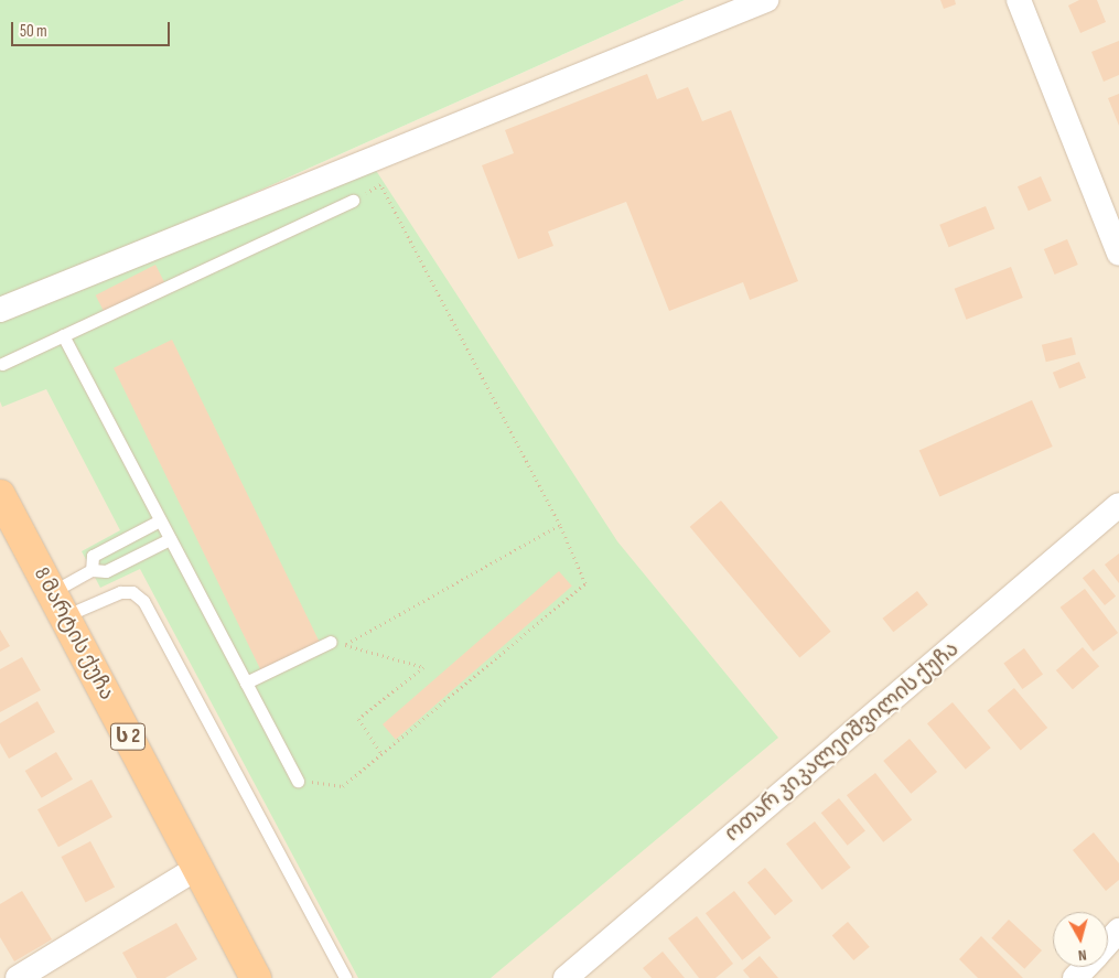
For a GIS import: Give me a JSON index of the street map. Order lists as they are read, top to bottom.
{
  "streets": {
    "highway": ["8 მარტის ქუჩა", "ს 2"],
    "street": ["ოთარ კიკალეიშვილის ქუჩა"]
  },
  "scale_bar": "50 m",
  "north": "bottom"
}
